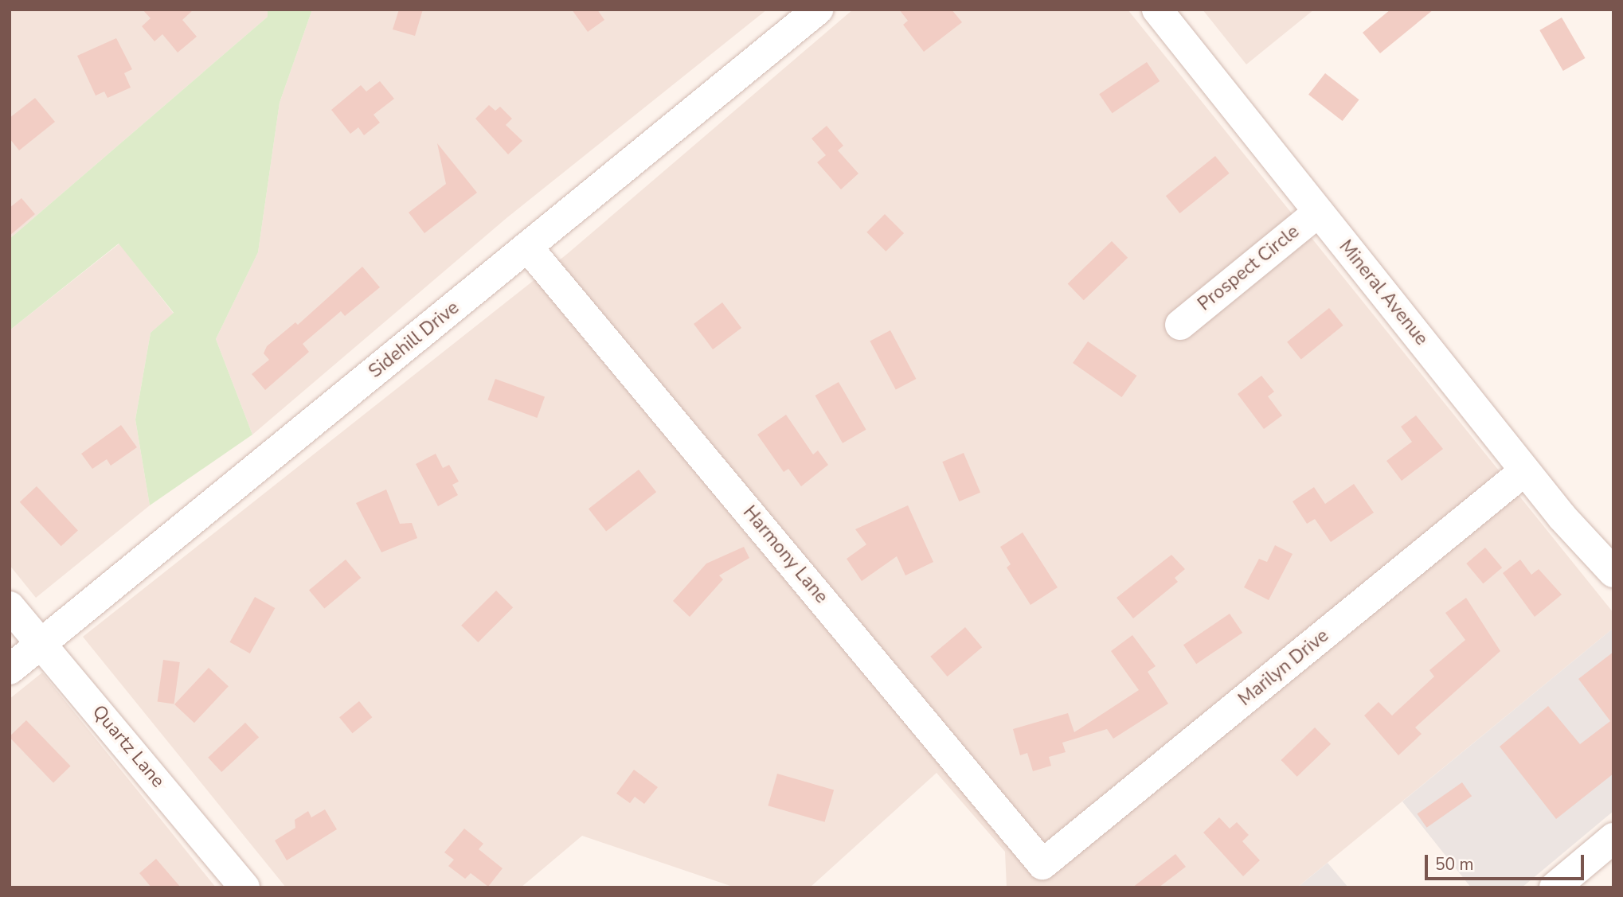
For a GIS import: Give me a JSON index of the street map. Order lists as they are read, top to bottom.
{
  "streets": {
    "street": [
      "Prospect Circle",
      "Mineral Avenue",
      "Sidehill Drive",
      "Harmony Lane",
      "Marilyn Drive",
      "Quartz Lane"
    ]
  },
  "crossings": [
    ["Prospect Circle", "Mineral Avenue"],
    ["Mineral Avenue", "Marilyn Drive"],
    ["Sidehill Drive", "Harmony Lane"],
    ["Sidehill Drive", "Quartz Lane"],
    ["Harmony Lane", "Marilyn Drive"]
  ],
  "scale_bar": "50 m"
}
